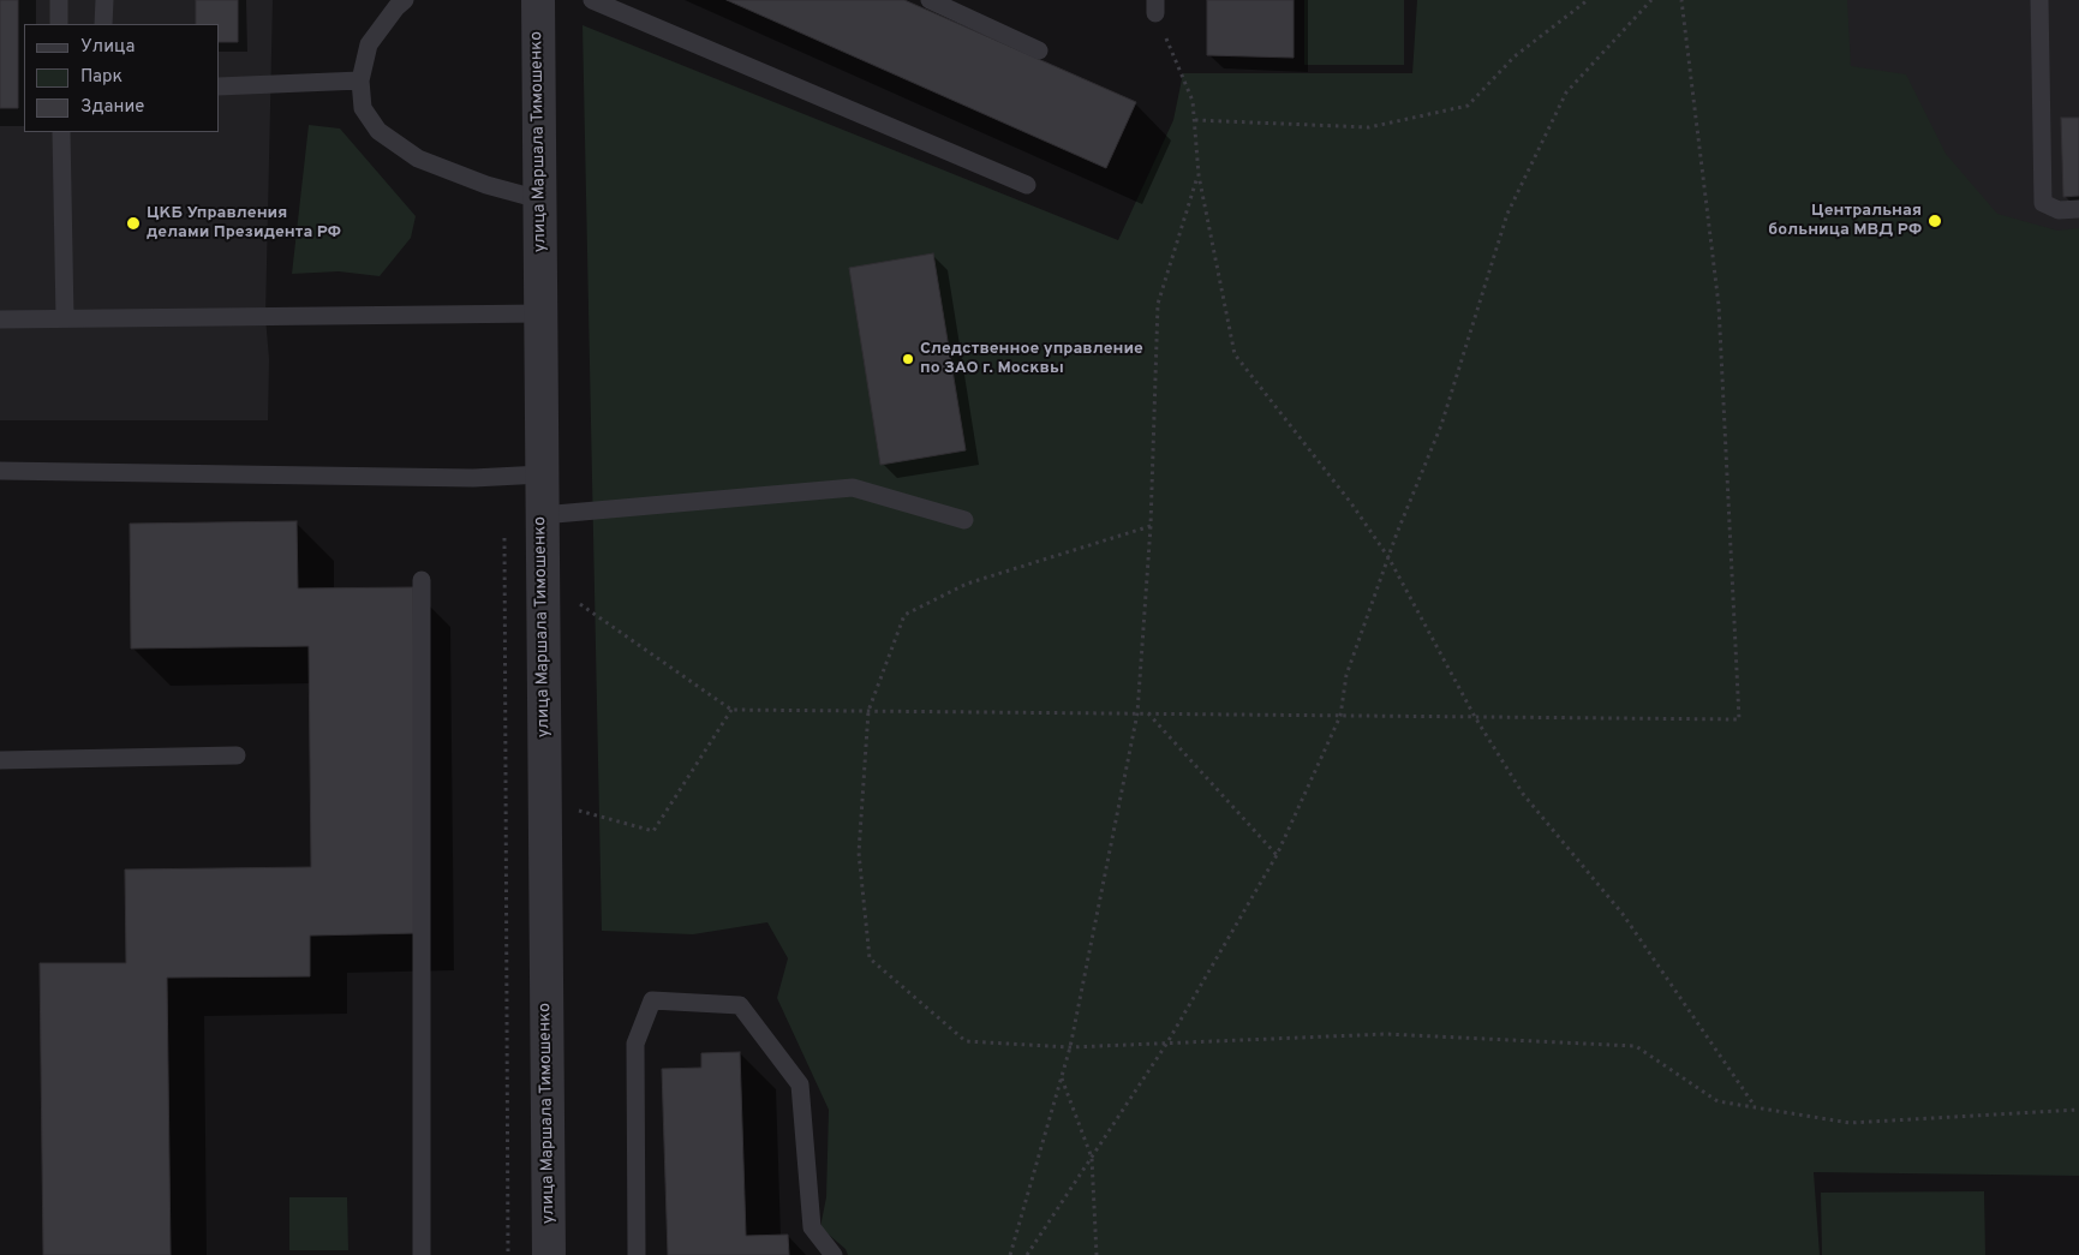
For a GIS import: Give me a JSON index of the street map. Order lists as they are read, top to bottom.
{
  "streets": {
    "street": ["улица Маршала Тимошенко"]
  },
  "places": ["Центральная больница МВД РФ", "ЦКБ Управления делами Президента РФ", "Следственное управление по ЗАО г. Москвы"],
  "legend": ["Улица", "Парк", "Здание"]
}
